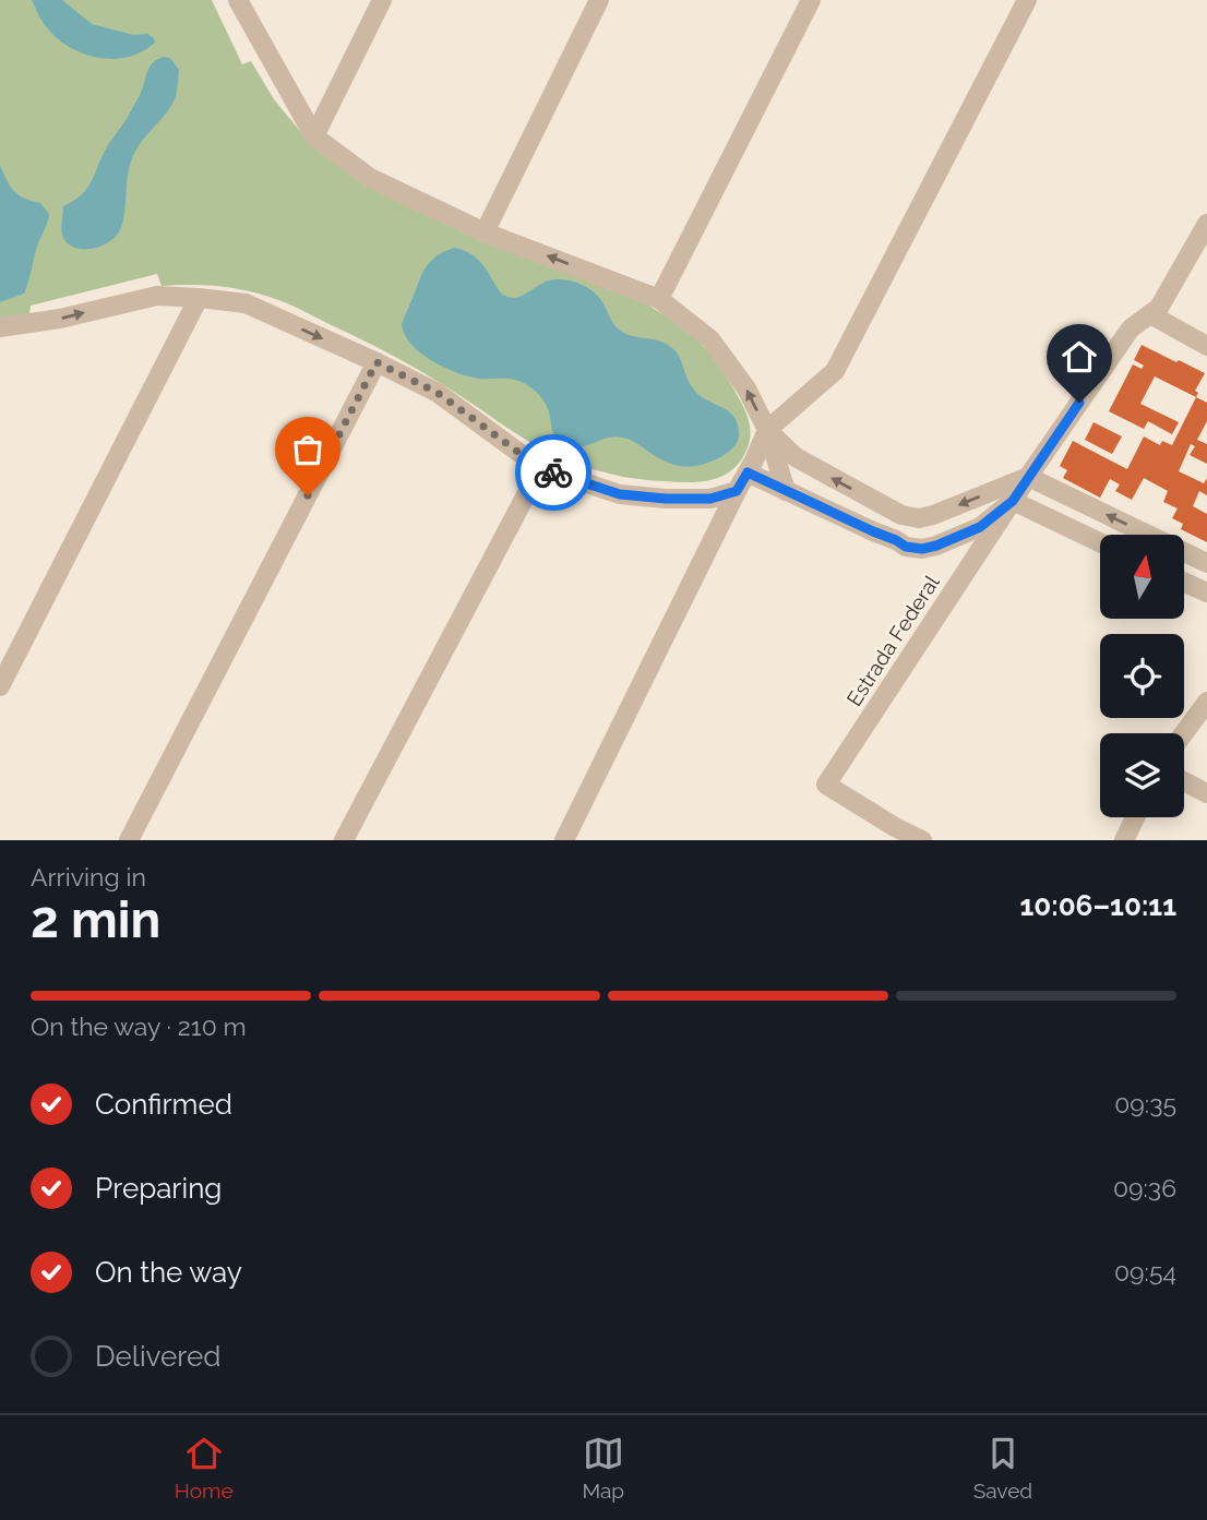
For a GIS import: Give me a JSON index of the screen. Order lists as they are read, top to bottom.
{
  "streets": {
    "street": ["Estrada Federal"]
  },
  "north": "top",
  "page": {
    "heading": ["2 min", "Arriving in", "10:06–10:11"],
    "bar": "On the way · 210 m",
    "list": [
      ["Confirmed", "09:35"],
      ["Preparing", "09:36"],
      ["On the way", "09:54"],
      "Delivered"
    ],
    "tabs": ["Home", "Map", "Saved"]
  }
}
